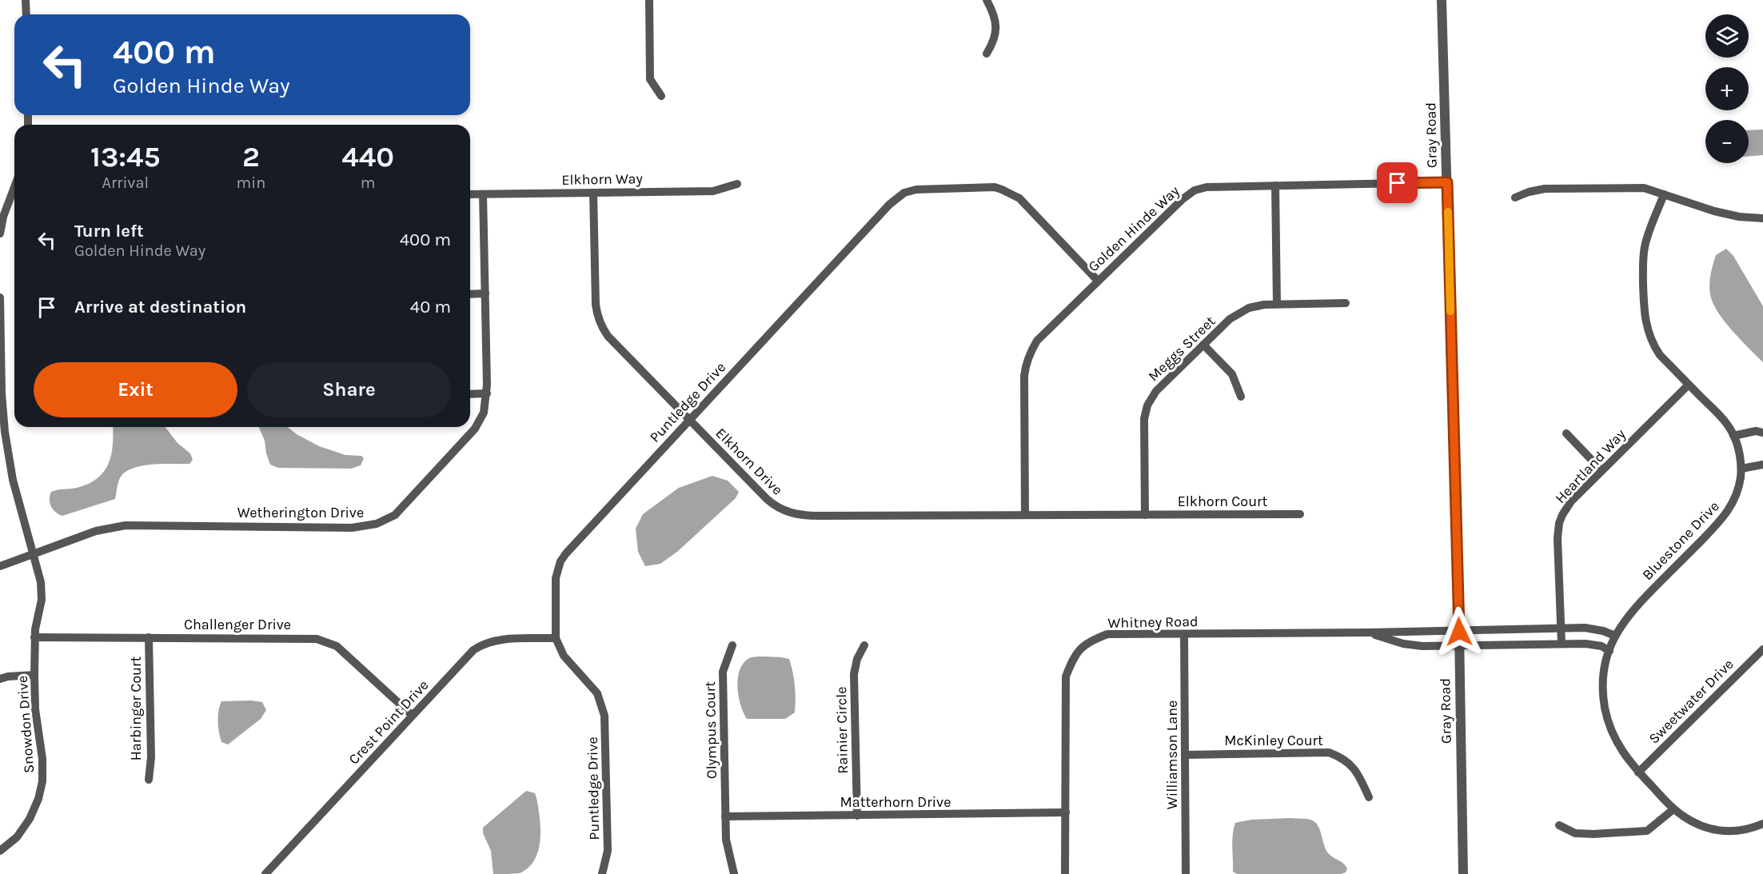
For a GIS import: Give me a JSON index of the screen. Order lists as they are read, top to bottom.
{
  "streets": {
    "street": [
      "Gray Road",
      "Elkhorn Way",
      "Golden Hinde Way",
      "Meggs Street",
      "Puntledge Drive",
      "Elkhorn Drive",
      "Heartland Way",
      "Elkhorn Court",
      "Wetherington Drive",
      "Bluestone Drive",
      "Whitney Road",
      "Challenger Drive",
      "Sweetwater Drive",
      "Harbinger Court",
      "Crest Point Drive",
      "Snowdon Drive",
      "Olympus Court",
      "Rainier Circle",
      "McKinley Court",
      "Williamson Lane",
      "Matterhorn Drive"
    ]
  },
  "crossings": [
    ["Gray Road", "Golden Hinde Way"],
    ["Gray Road", "Whitney Road"],
    ["Elkhorn Way", "Elkhorn Drive"],
    ["Elkhorn Way", "Wetherington Drive"],
    ["Golden Hinde Way", "Puntledge Drive"],
    ["Golden Hinde Way", "Elkhorn Drive"],
    ["Meggs Street", "Elkhorn Drive"],
    ["Meggs Street", "Elkhorn Court"],
    ["Puntledge Drive", "Elkhorn Drive"],
    ["Puntledge Drive", "Crest Point Drive"],
    ["Elkhorn Drive", "Elkhorn Court"],
    ["Heartland Way", "Bluestone Drive"],
    ["Heartland Way", "Whitney Road"],
    ["Wetherington Drive", "Snowdon Drive"],
    ["Bluestone Drive", "Whitney Road"],
    ["Bluestone Drive", "Sweetwater Drive"],
    ["Whitney Road", "Williamson Lane"],
    ["Whitney Road", "Matterhorn Drive"],
    ["Challenger Drive", "Harbinger Court"],
    ["Challenger Drive", "Crest Point Drive"],
    ["Challenger Drive", "Snowdon Drive"],
    ["Olympus Court", "Matterhorn Drive"],
    ["Rainier Circle", "Matterhorn Drive"],
    ["McKinley Court", "Williamson Lane"]
  ],
  "page": {
    "map_buttons": ["+", "−"],
    "turn": ["400 m", "Golden Hinde Way"],
    "eta": [
      "13:45",
      "Arrival",
      "2",
      "min",
      "440",
      "m"
    ],
    "list": [
      {
        "name": "Turn left",
        "note": "Golden Hinde Way",
        "value": "400 m"
      },
      {
        "name": "Arrive at destination",
        "value": "40 m"
      }
    ],
    "buttons": ["Exit", "Share"]
  }
}
